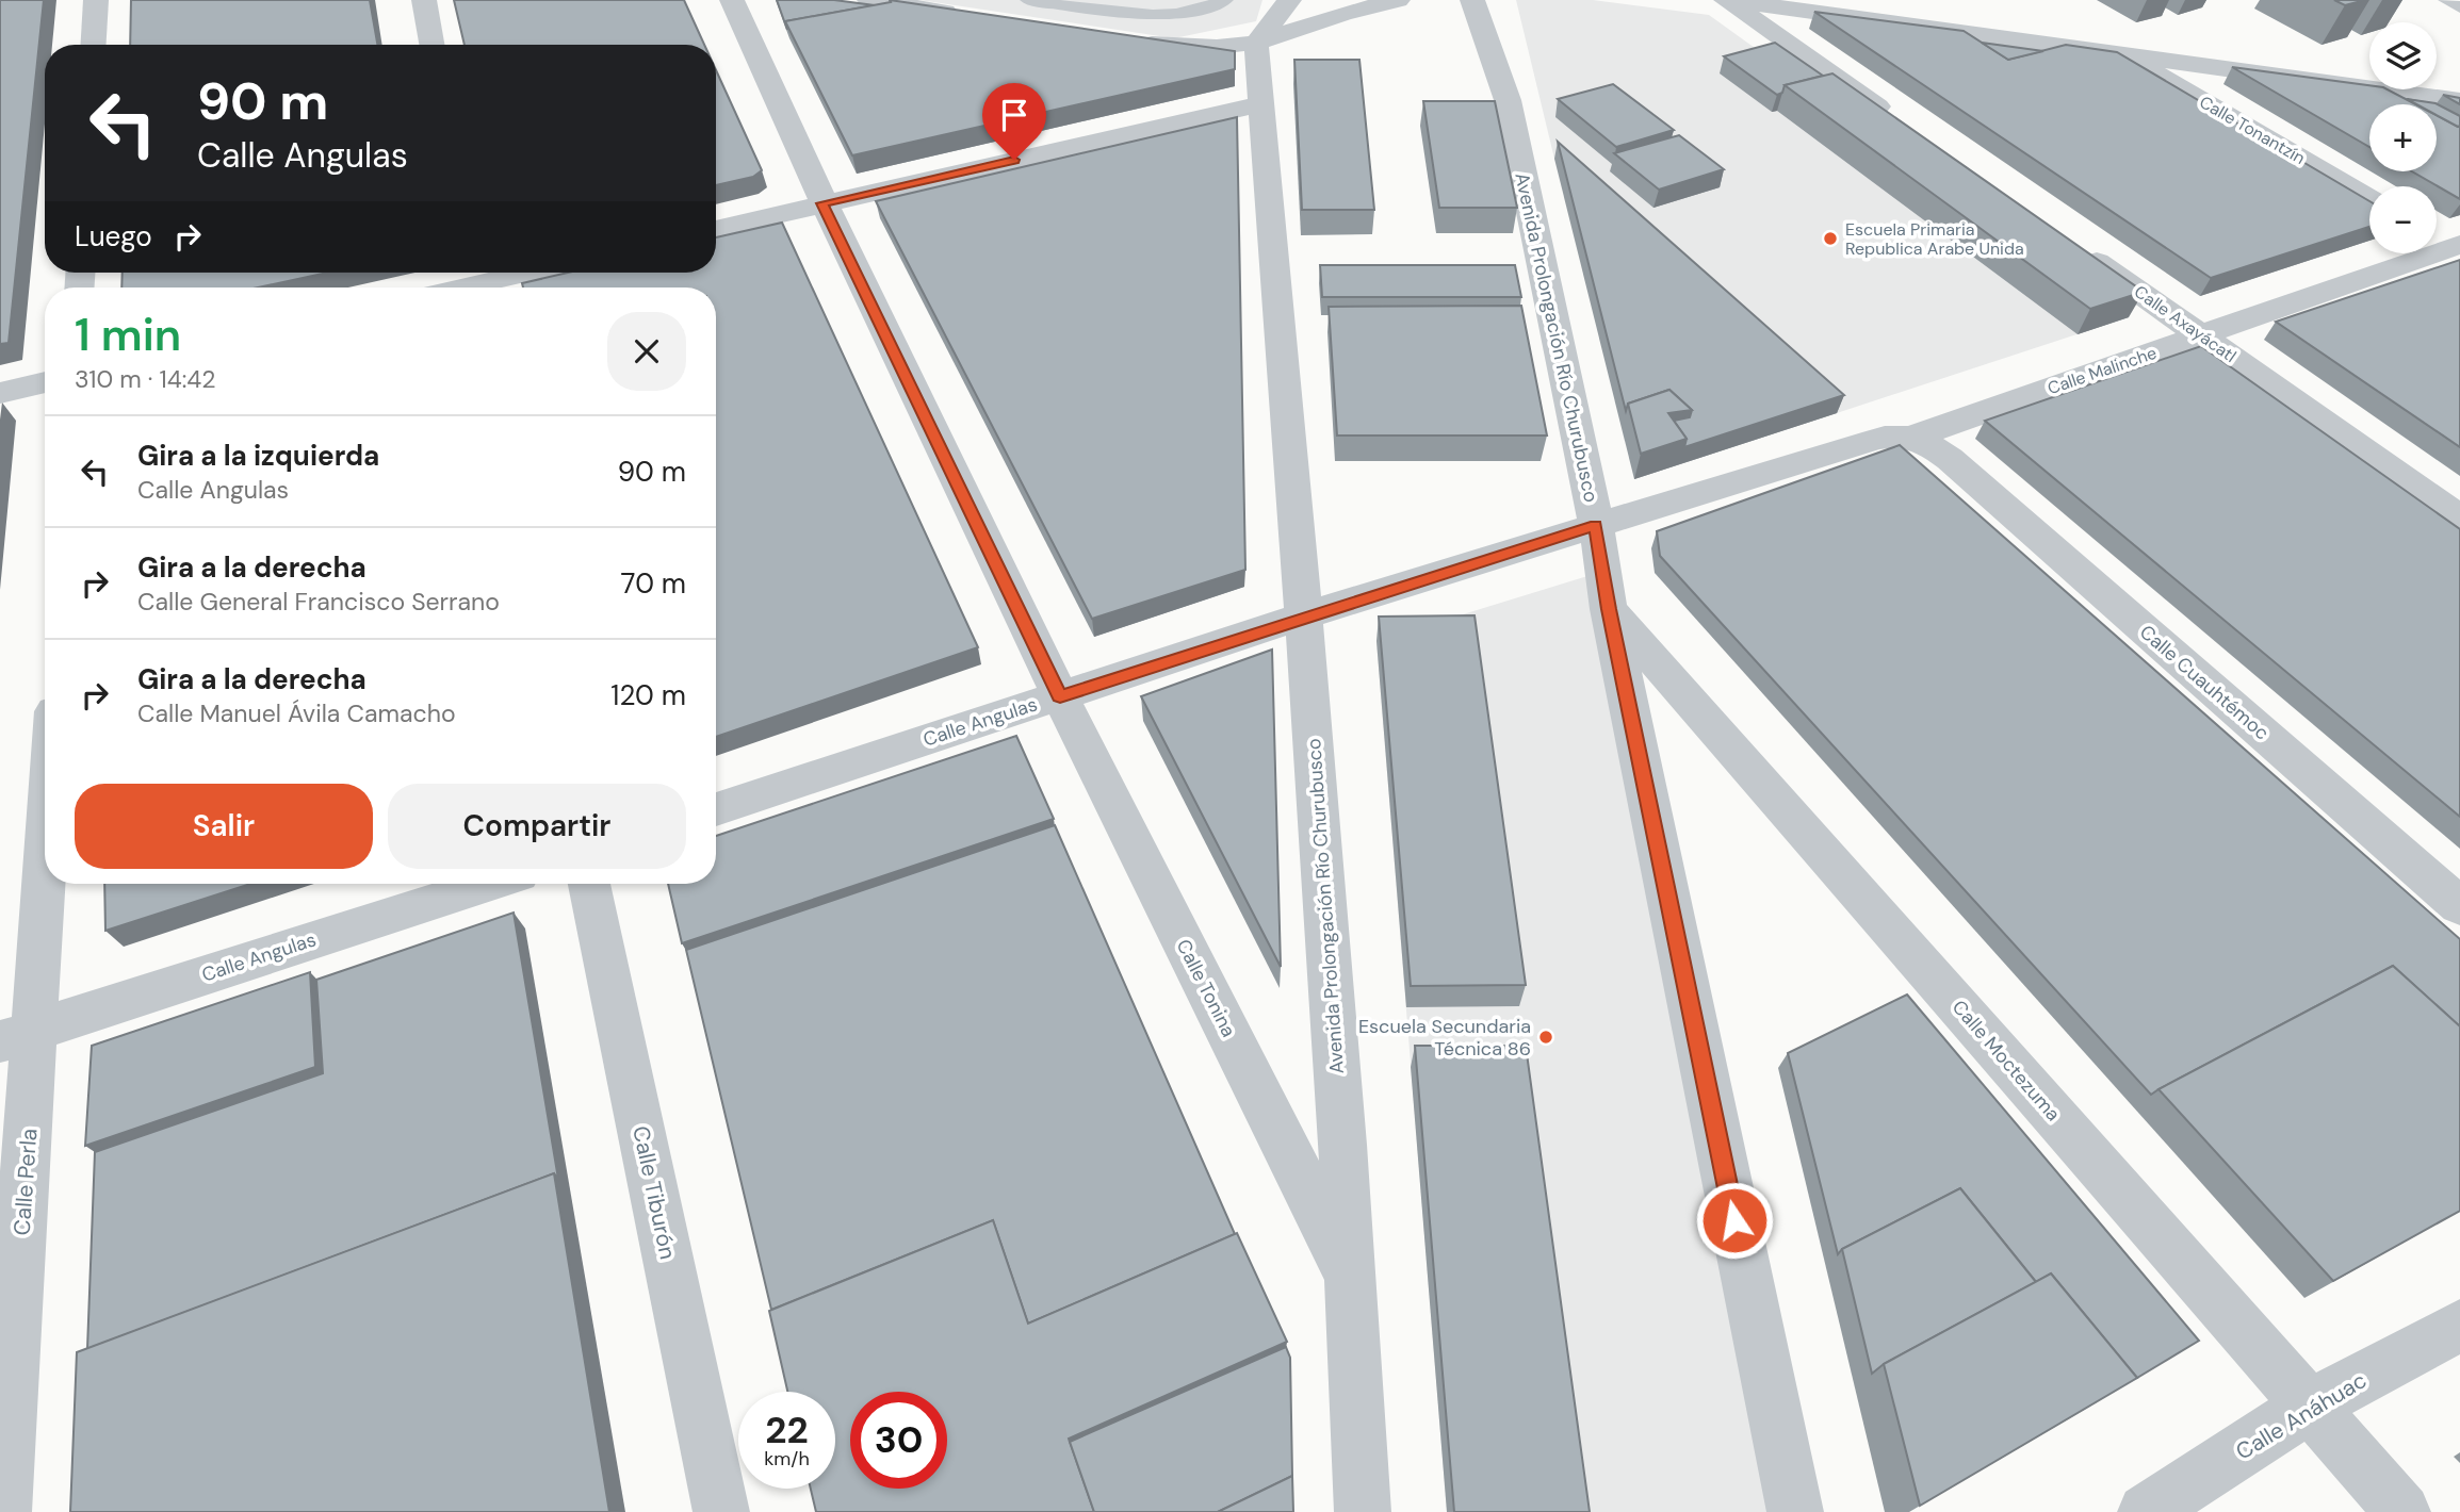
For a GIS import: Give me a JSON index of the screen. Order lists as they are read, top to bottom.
{
  "streets": {
    "street": [
      "Calle Tonantzín",
      "Calle Axayácatl",
      "Avenida Prolongación Río Churubusco",
      "Calle Malinche",
      "Calle Cuauhtémoc",
      "Calle Angulas",
      "Calle Tonina",
      "Calle Moctezuma",
      "Calle Perla",
      "Calle Tiburón",
      "Calle Anáhuac"
    ]
  },
  "crossings": [
    ["Calle Axayácatl", "Calle Malinche"],
    ["Avenida Prolongación Río Churubusco", "Calle Malinche"],
    ["Avenida Prolongación Río Churubusco", "Calle Angulas"],
    ["Avenida Prolongación Río Churubusco", "Calle Tonina"],
    ["Avenida Prolongación Río Churubusco", "Calle Moctezuma"],
    ["Calle Malinche", "Calle Cuauhtémoc"],
    ["Calle Malinche", "Calle Angulas"],
    ["Calle Angulas", "Calle Tonina"],
    ["Calle Angulas", "Calle Perla"],
    ["Calle Moctezuma", "Calle Anáhuac"]
  ],
  "places": ["Escuela Primaria Republica Arabe Unida", "Escuela Secundaria Técnica 86"],
  "page": {
    "map_buttons": ["+", "−"],
    "turn": ["90 m", "Calle Angulas"],
    "then": "Luego",
    "heading": ["1 min", "310 m · 14:42"],
    "list": [
      {
        "name": "Gira a la izquierda",
        "note": "Calle Angulas",
        "value": "90 m"
      },
      {
        "name": "Gira a la derecha",
        "note": "Calle General Francisco Serrano",
        "value": "70 m"
      },
      {
        "name": "Gira a la derecha",
        "note": "Calle Manuel Ávila Camacho",
        "value": "120 m"
      }
    ],
    "buttons": ["Salir", "Compartir"],
    "speed": "22 km/h",
    "limit": "30"
  }
}
